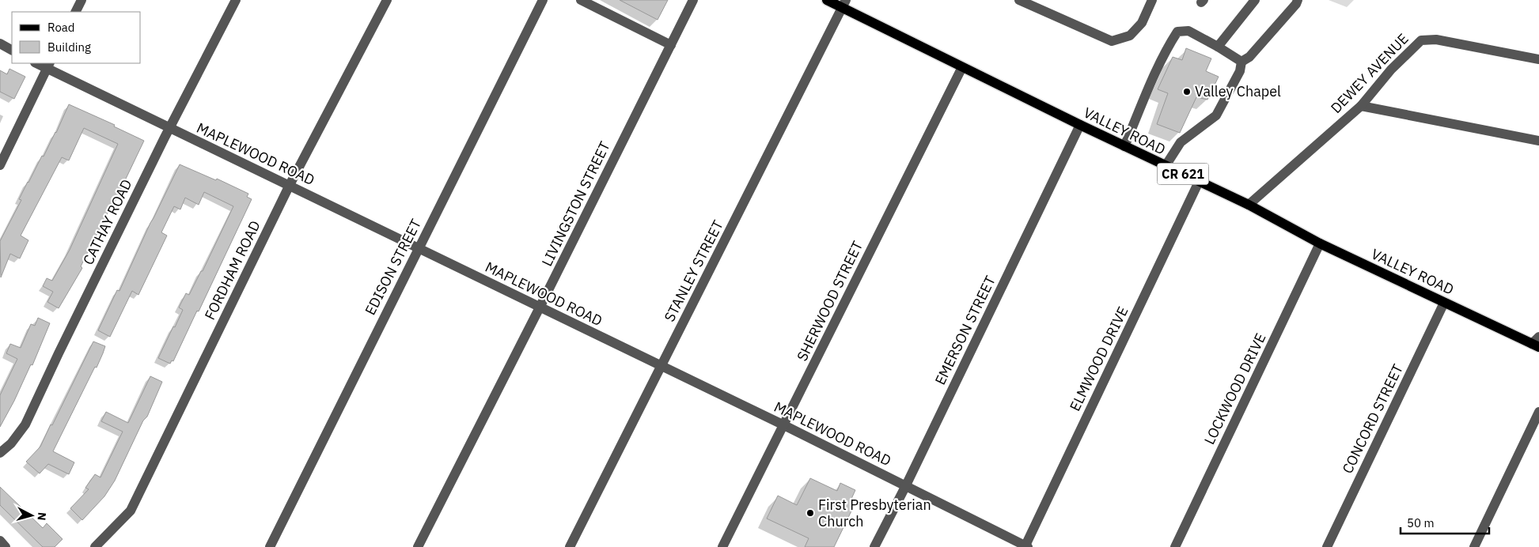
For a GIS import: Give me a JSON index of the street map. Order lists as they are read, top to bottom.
{
  "streets": {
    "main road": ["VALLEY ROAD", "CR 621"],
    "street": [
      "DEWEY AVENUE",
      "MAPLEWOOD ROAD",
      "LIVINGSTON STREET",
      "CATHAY ROAD",
      "EDISON STREET",
      "FORDHAM ROAD",
      "STANLEY STREET",
      "SHERWOOD STREET",
      "EMERSON STREET",
      "ELMWOOD DRIVE",
      "LOCKWOOD DRIVE",
      "CONCORD STREET"
    ]
  },
  "crossings": [
    ["DEWEY AVENUE", "VALLEY ROAD"],
    ["VALLEY ROAD", "STANLEY STREET"],
    ["VALLEY ROAD", "SHERWOOD STREET"],
    ["VALLEY ROAD", "EMERSON STREET"],
    ["VALLEY ROAD", "ELMWOOD DRIVE"],
    ["VALLEY ROAD", "LOCKWOOD DRIVE"],
    ["VALLEY ROAD", "CONCORD STREET"],
    ["MAPLEWOOD ROAD", "LIVINGSTON STREET"],
    ["MAPLEWOOD ROAD", "CATHAY ROAD"],
    ["MAPLEWOOD ROAD", "EDISON STREET"],
    ["MAPLEWOOD ROAD", "FORDHAM ROAD"],
    ["MAPLEWOOD ROAD", "STANLEY STREET"],
    ["MAPLEWOOD ROAD", "SHERWOOD STREET"],
    ["MAPLEWOOD ROAD", "EMERSON STREET"],
    ["MAPLEWOOD ROAD", "ELMWOOD DRIVE"]
  ],
  "places": ["Valley Chapel", "First Presbyterian Church"],
  "legend": ["Road", "Building"],
  "scale_bar": "50 m",
  "north": "right"
}
